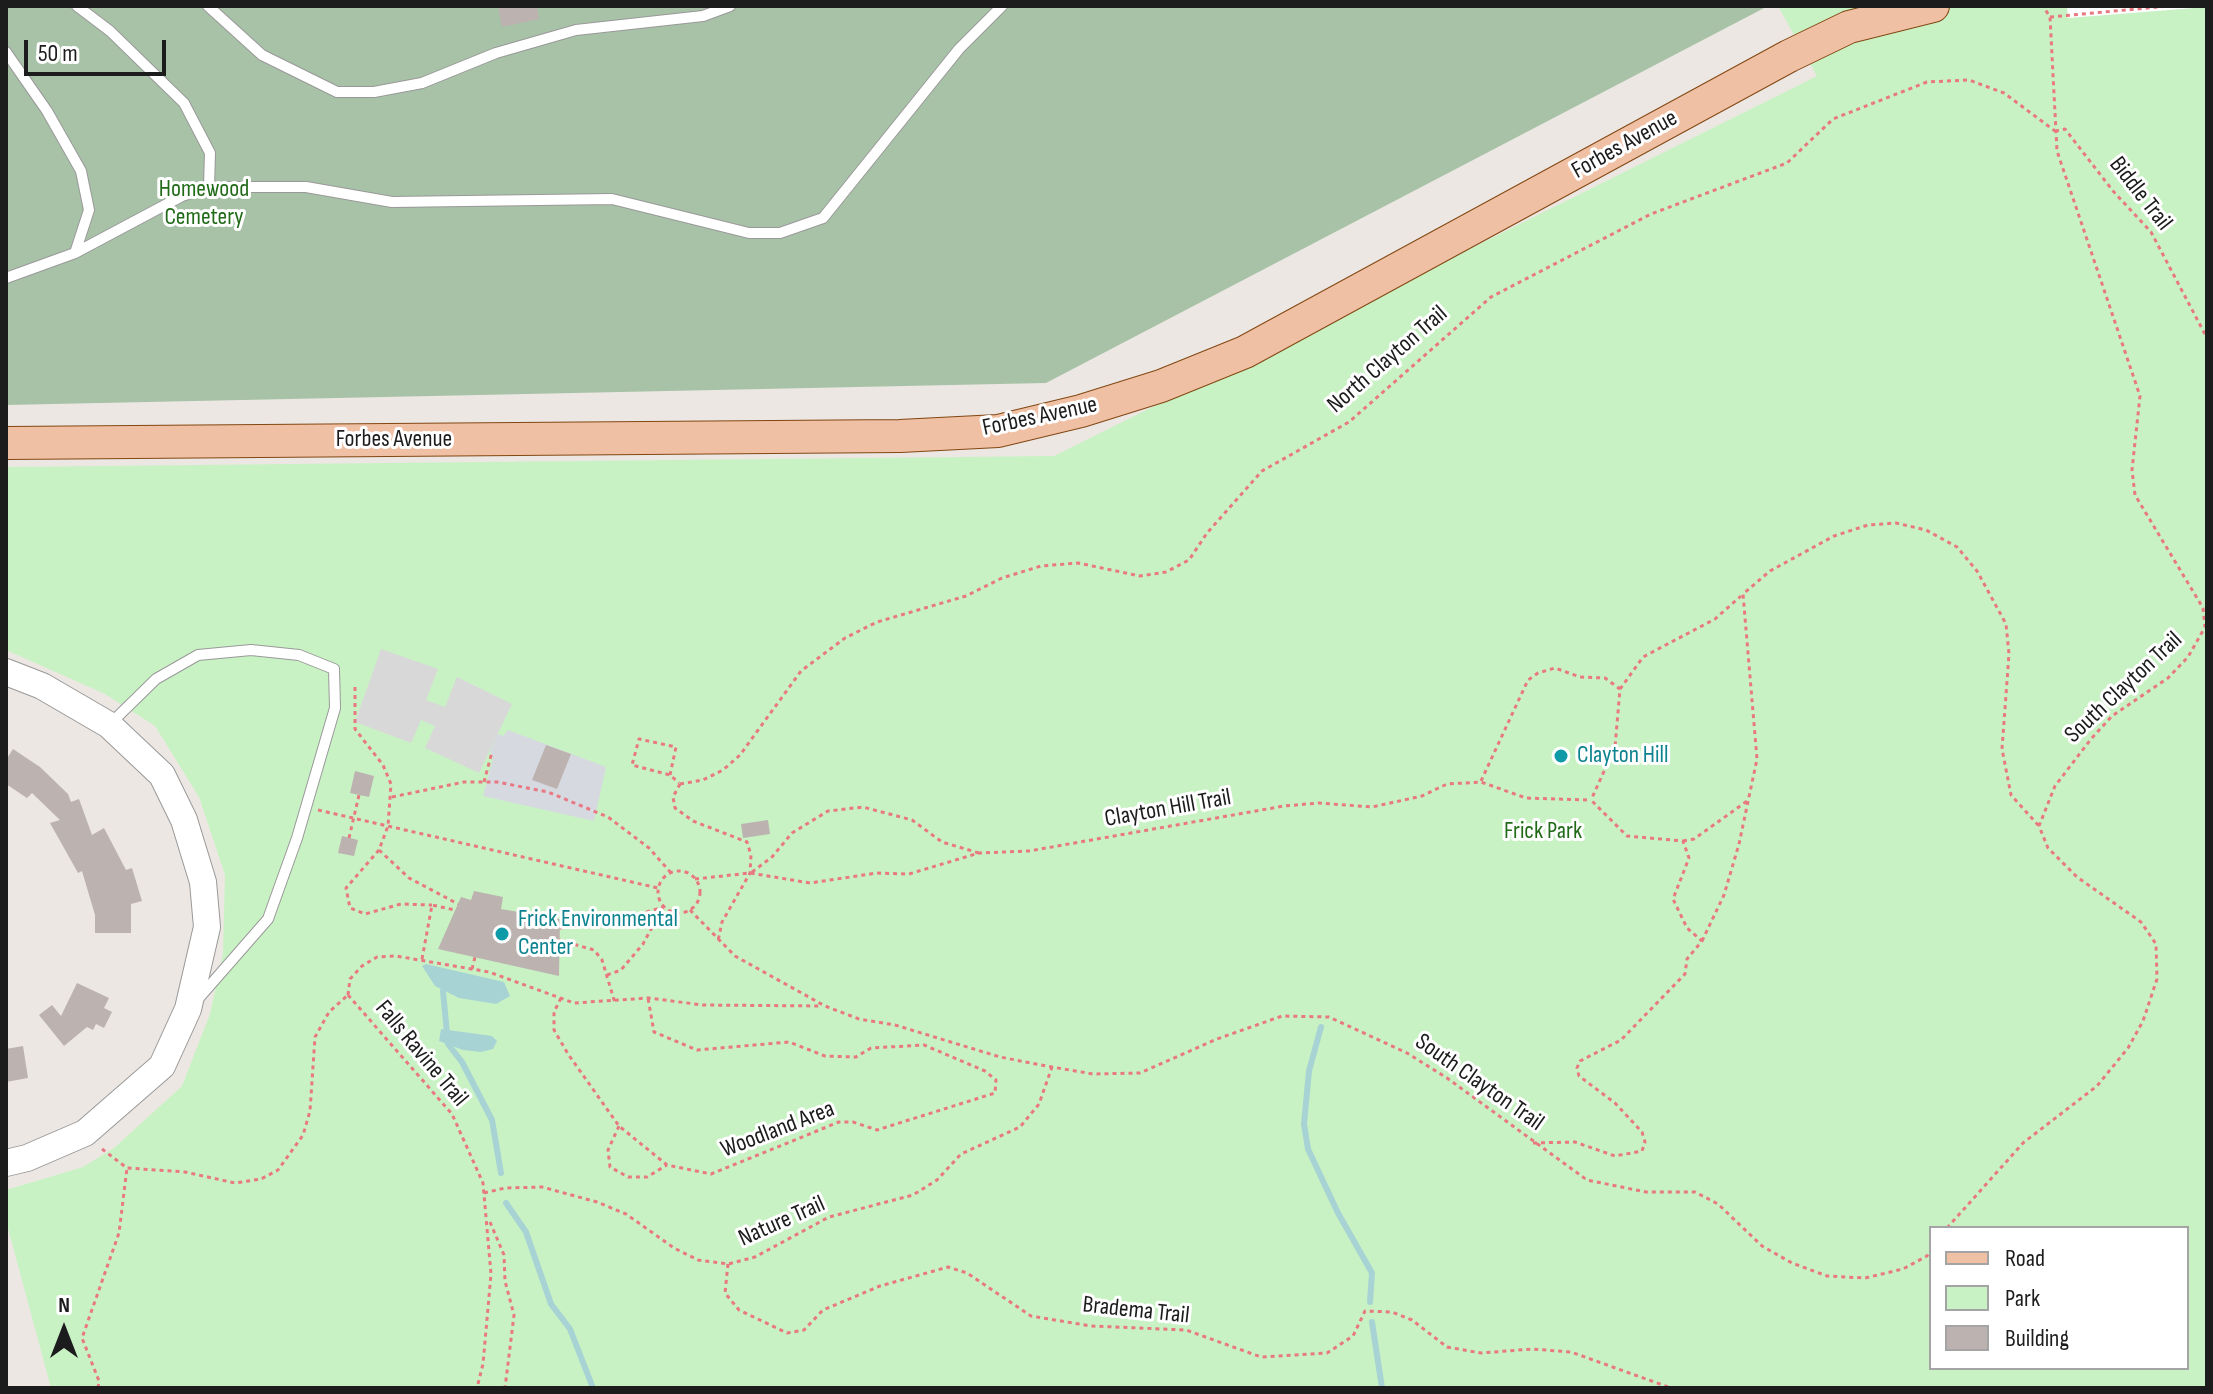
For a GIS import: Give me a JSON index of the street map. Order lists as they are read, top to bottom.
{
  "streets": {
    "main road": ["Forbes Avenue"],
    "path": [
      "Biddle Trail",
      "North Clayton Trail",
      "South Clayton Trail",
      "Clayton Hill Trail",
      "Falls Ravine Trail",
      "Woodland Area",
      "Nature Trail",
      "Bradema Trail"
    ]
  },
  "crossings": [
    ["Biddle Trail", "North Clayton Trail"],
    ["Biddle Trail", "South Clayton Trail"],
    ["North Clayton Trail", "South Clayton Trail"],
    ["South Clayton Trail", "Clayton Hill Trail"],
    ["South Clayton Trail", "Nature Trail"],
    ["Falls Ravine Trail", "Nature Trail"],
    ["Nature Trail", "Bradema Trail"]
  ],
  "parks": ["Homewood Cemetery", "Frick Park"],
  "places": ["Clayton Hill", "Frick Environmental Center"],
  "legend": ["Road", "Park", "Building"],
  "scale_bar": "50 m",
  "north": "top"
}
